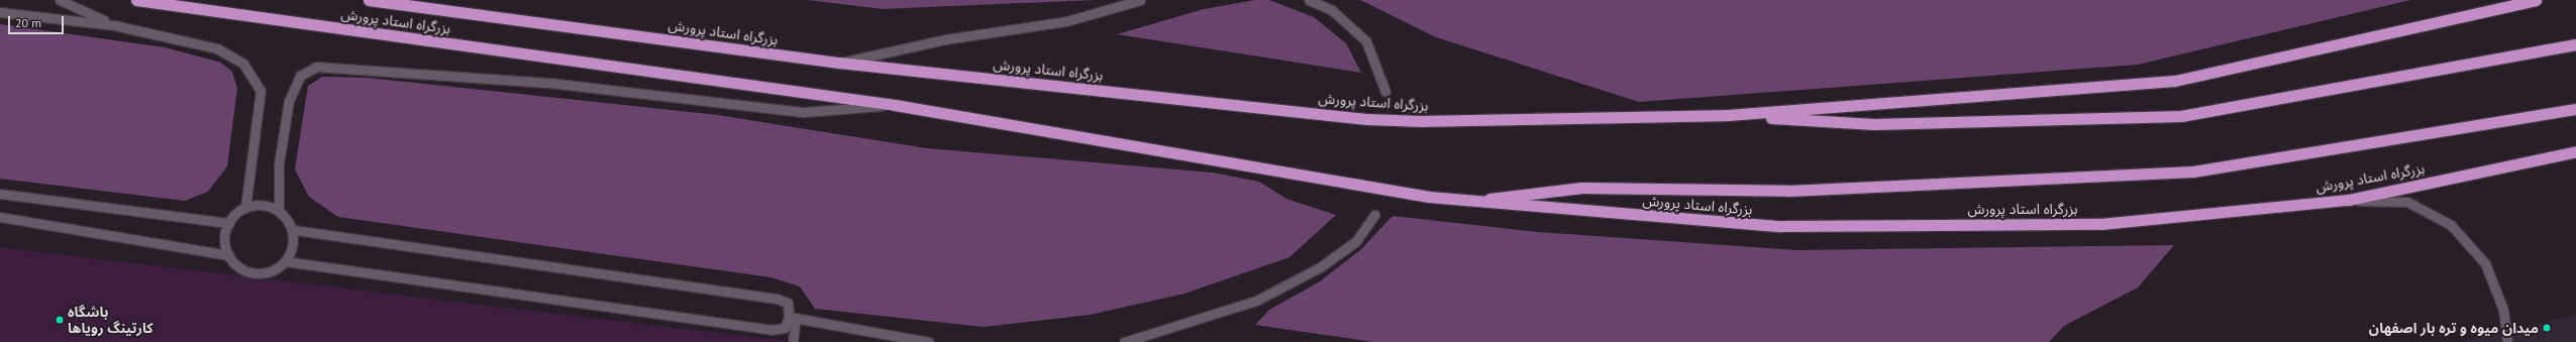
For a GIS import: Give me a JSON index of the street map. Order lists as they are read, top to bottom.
{
  "streets": {
    "highway": ["بزرگراه استاد پرورش"]
  },
  "places": ["باشگاه کارتینگ رویاها", "میدان میوه و تره بار اصفهان"],
  "scale_bar": "20 m"
}
